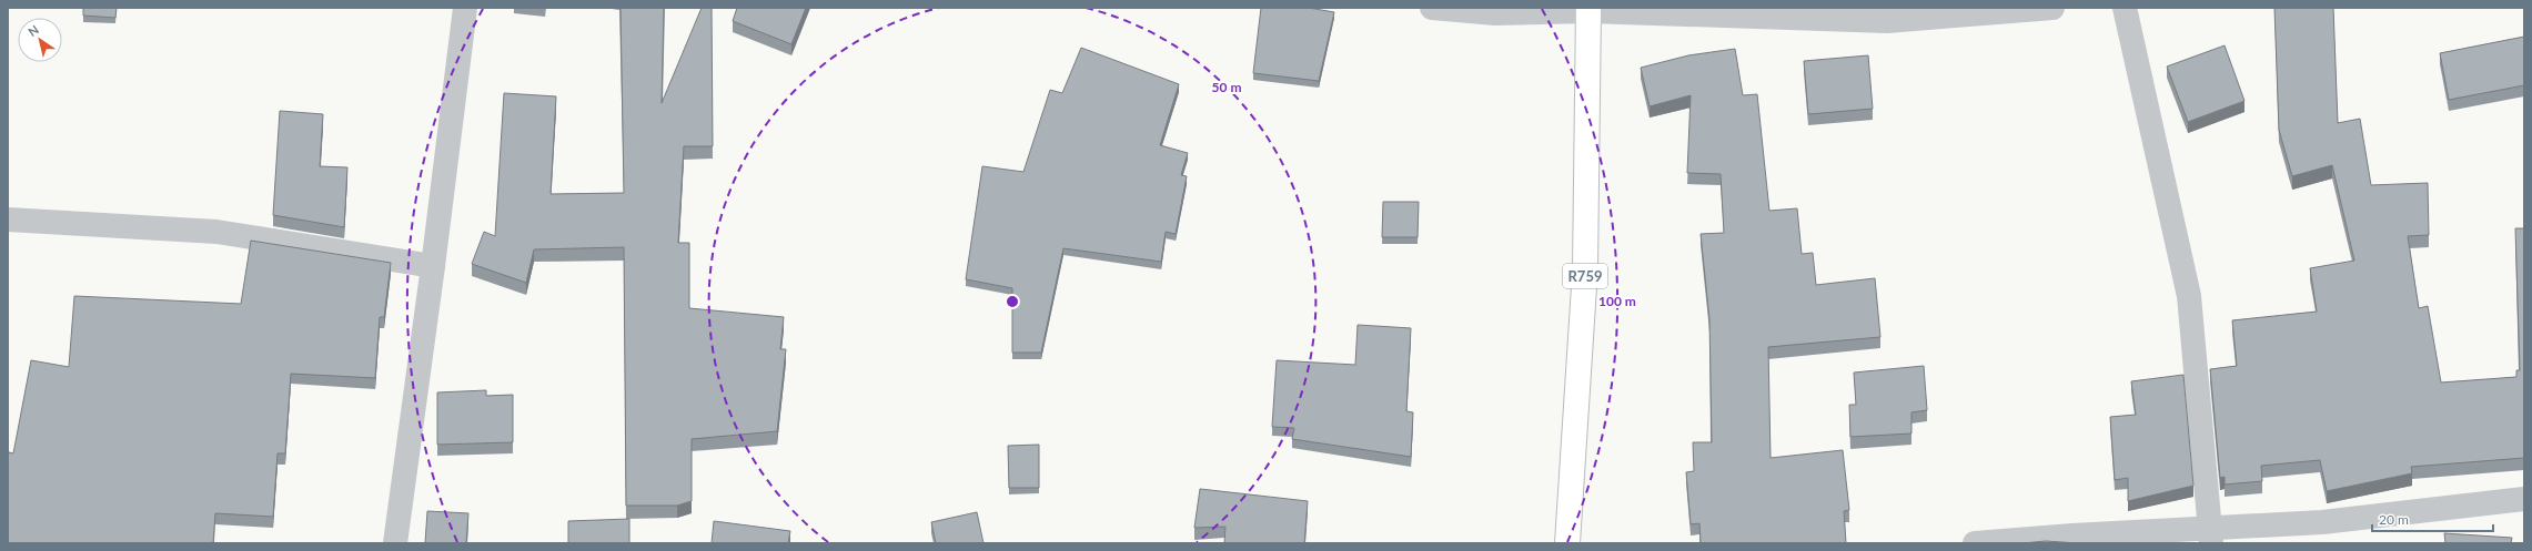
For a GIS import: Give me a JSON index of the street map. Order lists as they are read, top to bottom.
{
  "streets": {
    "main road": ["R759"]
  },
  "scale_bar": "20 m",
  "north": "top left",
  "rings": ["50 m", "100 m"]
}
